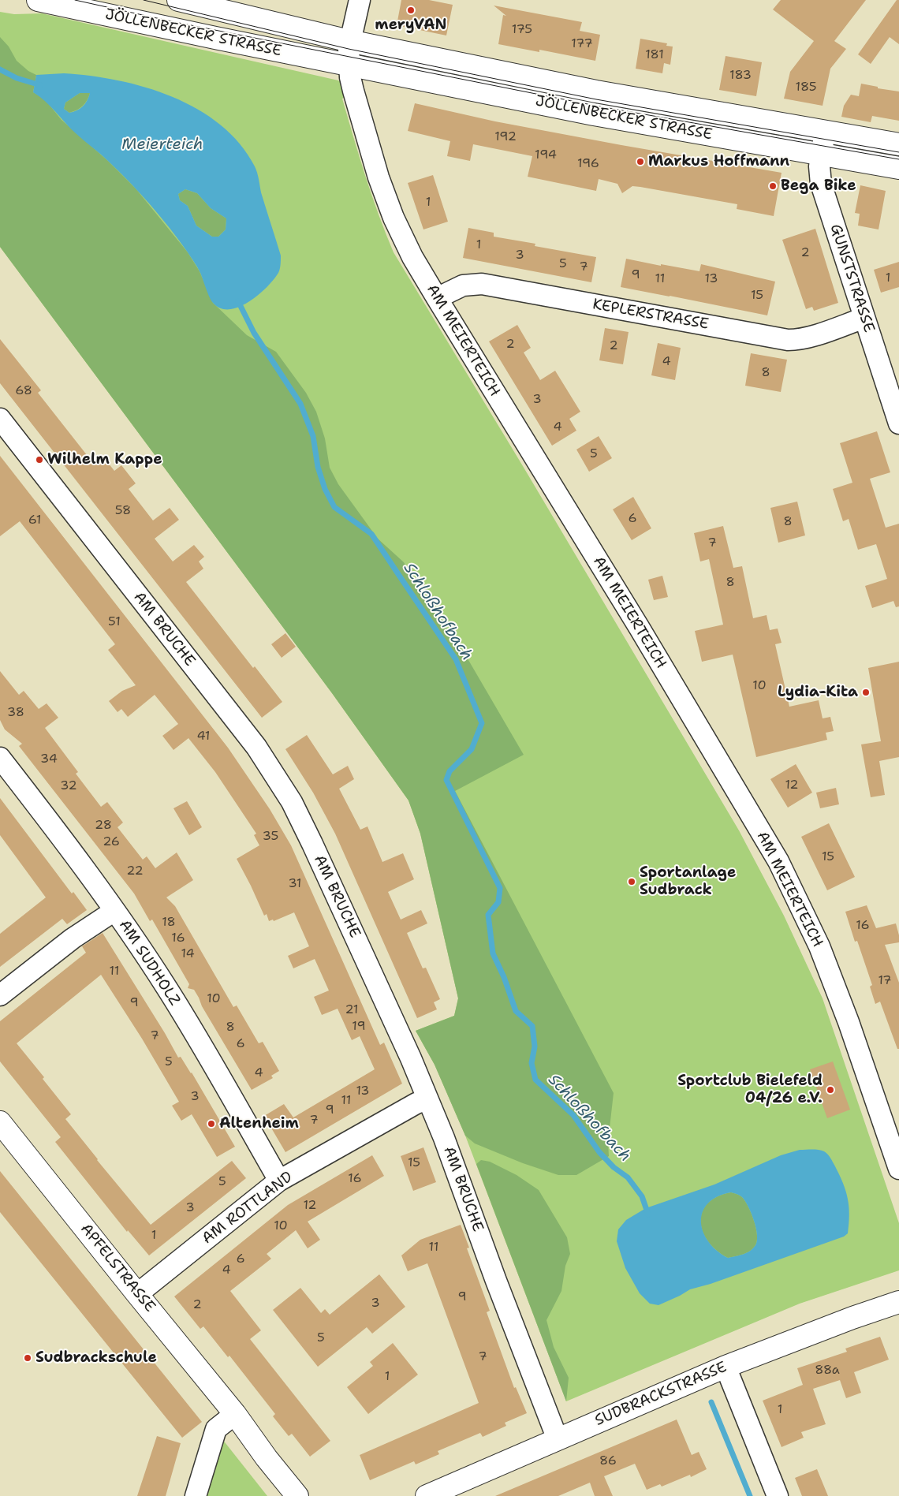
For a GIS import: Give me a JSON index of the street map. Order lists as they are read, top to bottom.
{
  "streets": {
    "main road": ["JÖLLENBECKER STRASSE", "APFELSTRASSE", "SUDBRACKSTRASSE"],
    "street": [
      "GUNSTSTRASSE",
      "KEPLERSTRASSE",
      "AM MEIERTEICH",
      "AM BRUCHE",
      "AM SUDHOLZ",
      "AM ROTTLAND"
    ]
  },
  "crossings": [
    ["JÖLLENBECKER STRASSE", "GUNSTSTRASSE"],
    ["JÖLLENBECKER STRASSE", "AM MEIERTEICH"],
    ["GUNSTSTRASSE", "KEPLERSTRASSE"],
    ["KEPLERSTRASSE", "AM MEIERTEICH"],
    ["AM BRUCHE", "AM ROTTLAND"],
    ["AM BRUCHE", "SUDBRACKSTRASSE"],
    ["AM SUDHOLZ", "AM ROTTLAND"],
    ["AM ROTTLAND", "APFELSTRASSE"]
  ],
  "water": ["Meierteich", "Schloßhofbach"],
  "places": [
    "meryVAN",
    "Markus Hoffmann",
    "Bega Bike",
    "Wilhelm Kappe",
    "Lydia-Kita",
    "Sportanlage Sudbrack",
    "Sportclub Bielefeld 04/26 e.V.",
    "Altenheim",
    "Sudbrackschule"
  ],
  "house_numbers": [
    "175",
    "177",
    "181",
    "183",
    "185",
    "192",
    "194",
    "196",
    "1",
    "1",
    "2",
    "3",
    "5",
    "7",
    "9",
    "1",
    "11",
    "13",
    "15",
    "2",
    "2",
    "4",
    "8",
    "68",
    "3",
    "4",
    "5",
    "58",
    "6",
    "61",
    "8",
    "7",
    "8",
    "51",
    "10",
    "38",
    "41",
    "34",
    "12",
    "32",
    "28",
    "35",
    "26",
    "15",
    "22",
    "31",
    "18",
    "16",
    "16",
    "14",
    "11",
    "17",
    "10",
    "9",
    "21",
    "19",
    "8",
    "7",
    "6",
    "5",
    "4",
    "13",
    "3",
    "11",
    "9",
    "7",
    "15",
    "16",
    "5",
    "12",
    "3",
    "10",
    "1",
    "11",
    "6",
    "4",
    "9",
    "3",
    "2",
    "5",
    "7",
    "88a",
    "1",
    "1",
    "86"
  ]
}
